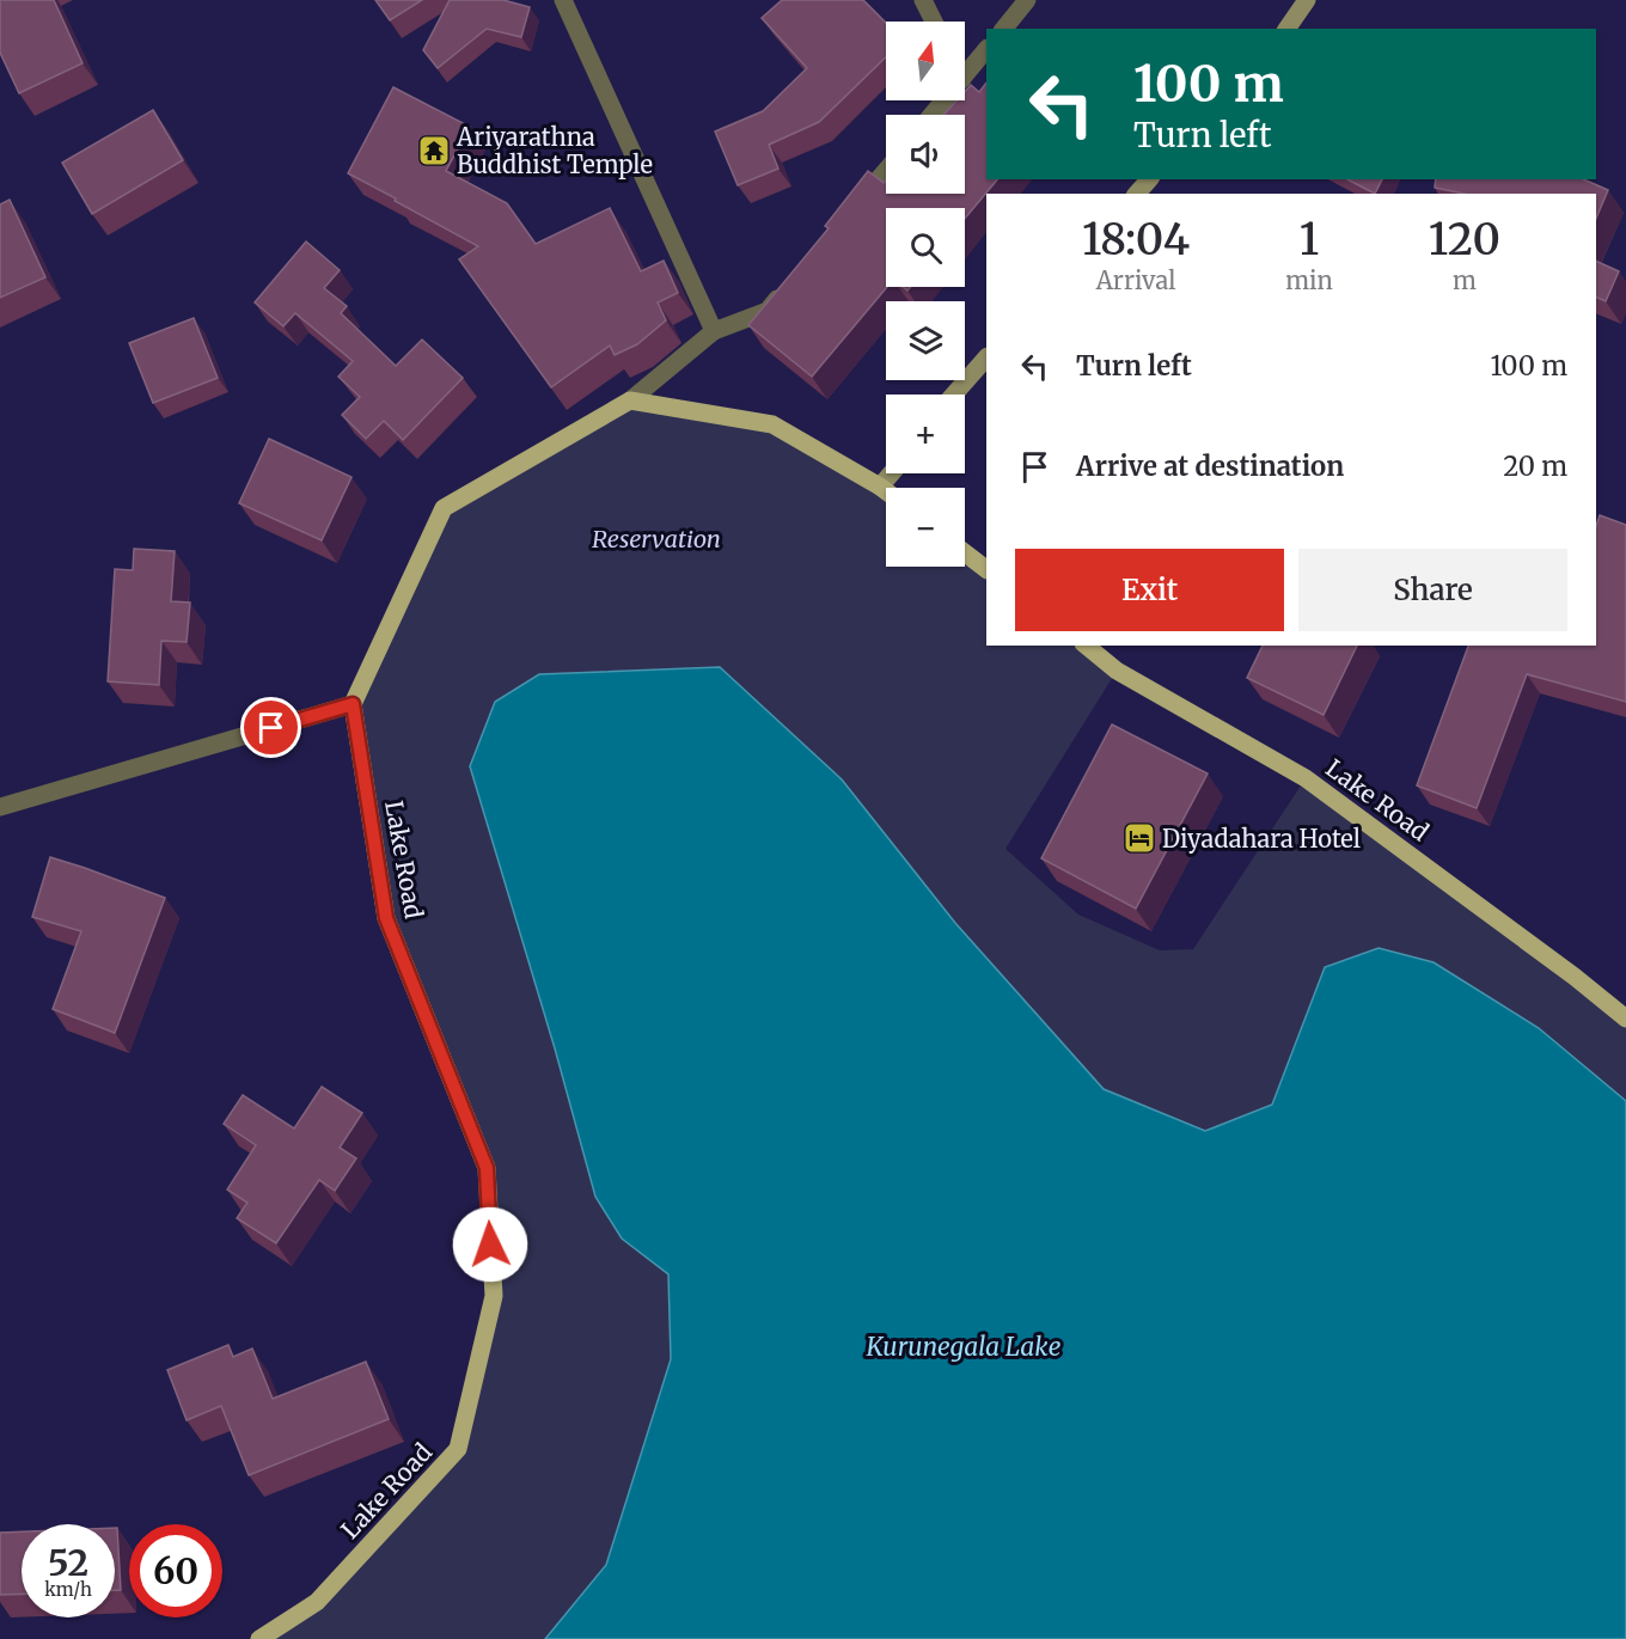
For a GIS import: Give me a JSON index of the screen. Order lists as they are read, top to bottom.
{
  "streets": {
    "main road": ["Lake Road"]
  },
  "water": ["Kurunegala Lake"],
  "parks": ["Reservation"],
  "places": {
    "temple": ["Ariyarathna Buddhist Temple"],
    "hotel": ["Diyadahara Hotel"]
  },
  "north": "top",
  "page": {
    "map_buttons": ["+", "−"],
    "turn": ["100 m", "Turn left"],
    "eta": [
      "18:04",
      "Arrival",
      "1",
      "min",
      "120",
      "m"
    ],
    "list": [
      {
        "name": "Turn left",
        "value": "100 m"
      },
      {
        "name": "Arrive at destination",
        "value": "20 m"
      }
    ],
    "buttons": ["Exit", "Share"],
    "speed": "52 km/h",
    "limit": "60"
  }
}
